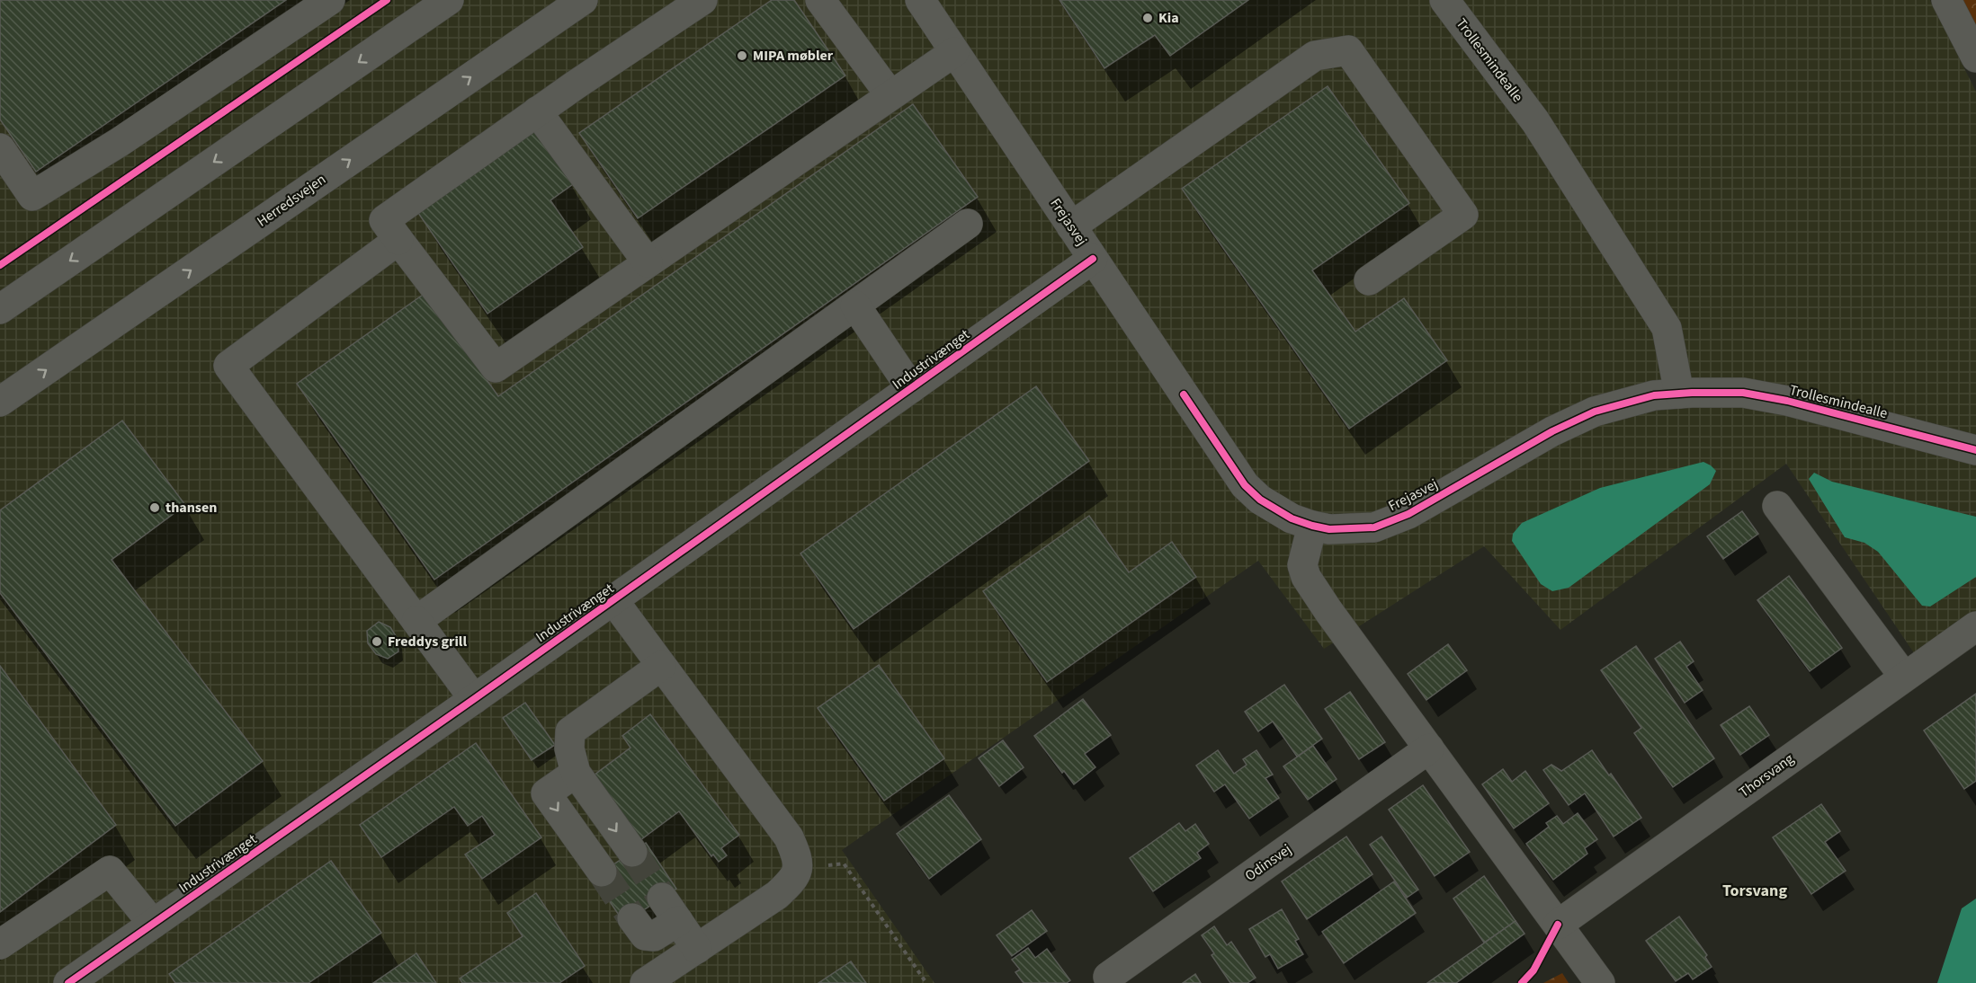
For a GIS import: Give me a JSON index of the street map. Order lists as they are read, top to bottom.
{
  "streets": {
    "street": [
      "Trollesmindealle",
      "Herredsvejen",
      "Frejasvej",
      "Industrivænget",
      "Thorsvang",
      "Odinsvej"
    ]
  },
  "crossings": [
    ["Trollesmindealle", "Frejasvej"],
    ["Frejasvej", "Industrivænget"]
  ],
  "districts": ["Torsvang"],
  "places": [
    "Kia",
    "MIPA møbler",
    "thansen",
    "Freddys grill"
  ]
}
